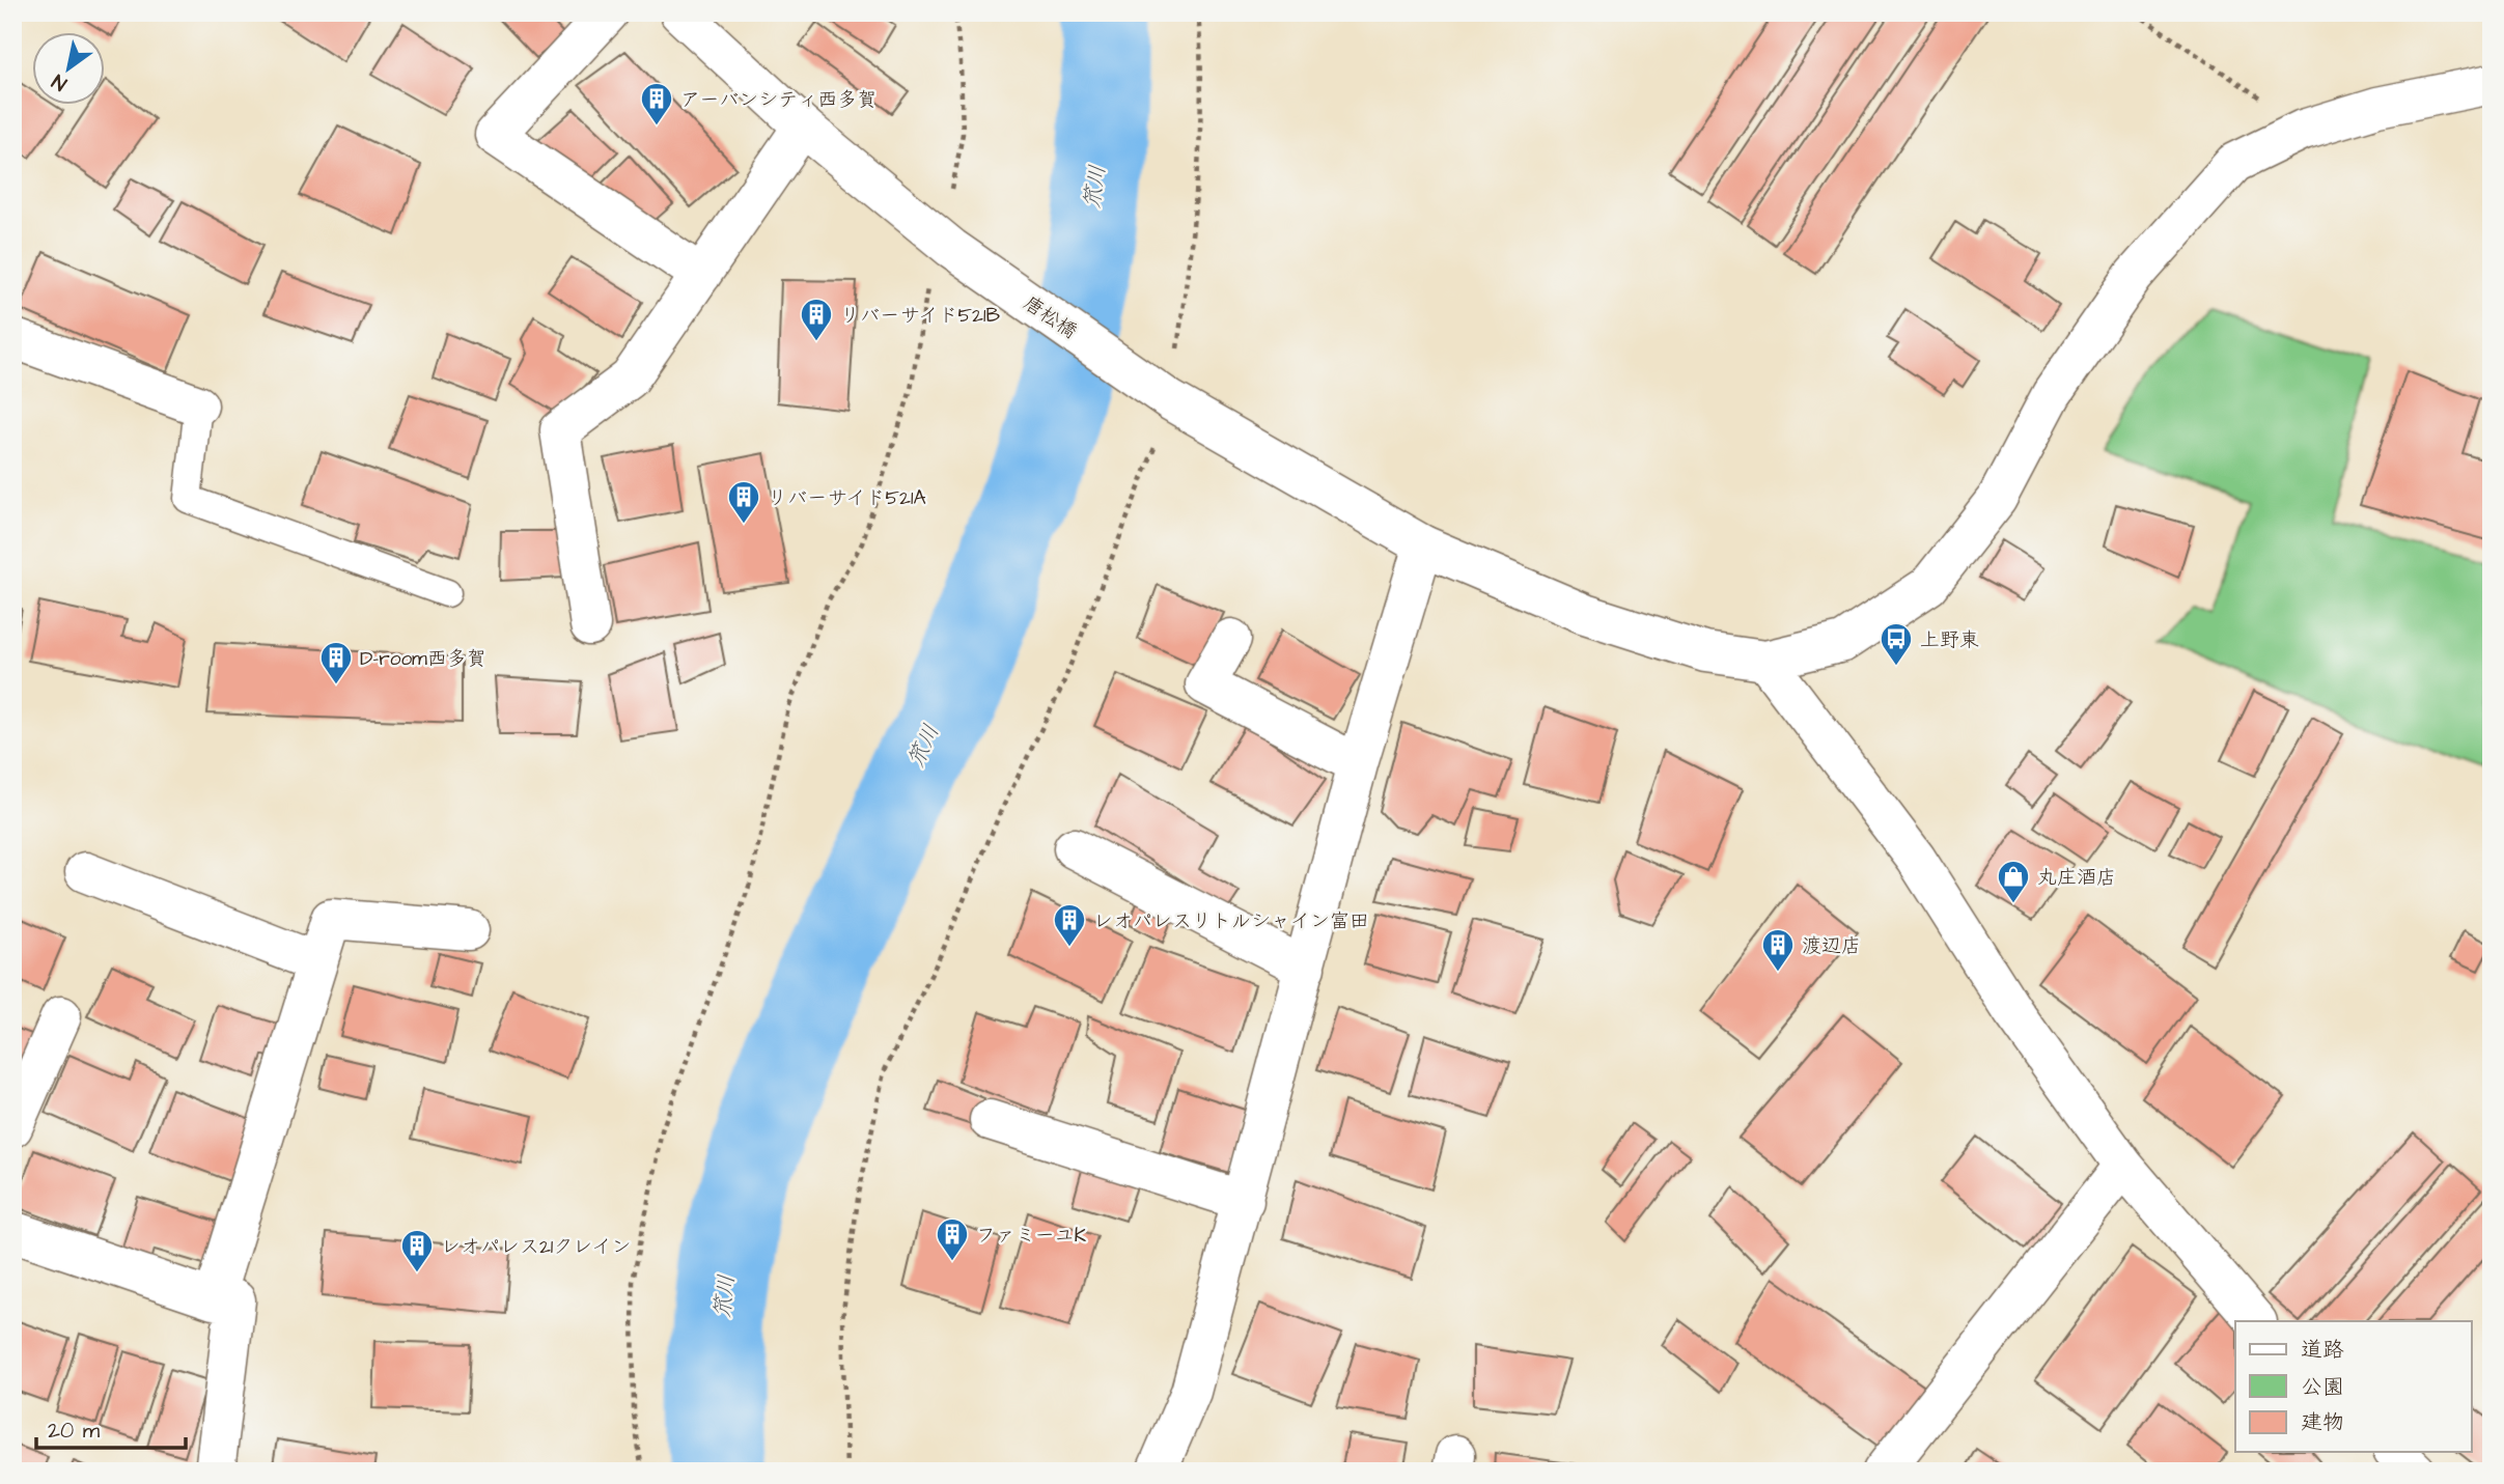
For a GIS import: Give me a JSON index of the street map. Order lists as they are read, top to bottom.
{
  "streets": {
    "street": ["唐松橋"]
  },
  "water": ["笊川"],
  "places": {
    "building": [
      "アーバンシティ西多賀",
      "リバーサイド521B",
      "リバーサイド521A",
      "D-room西多賀",
      "レオパレスリトルシャイン富田",
      "渡辺店",
      "ファミーユK",
      "レオパレス21クレイン"
    ],
    "bus stop": ["上野東"],
    "shop": ["丸庄酒店"]
  },
  "legend": ["道路", "公園", "建物"],
  "scale_bar": "20 m",
  "north": "bottom left"
}
